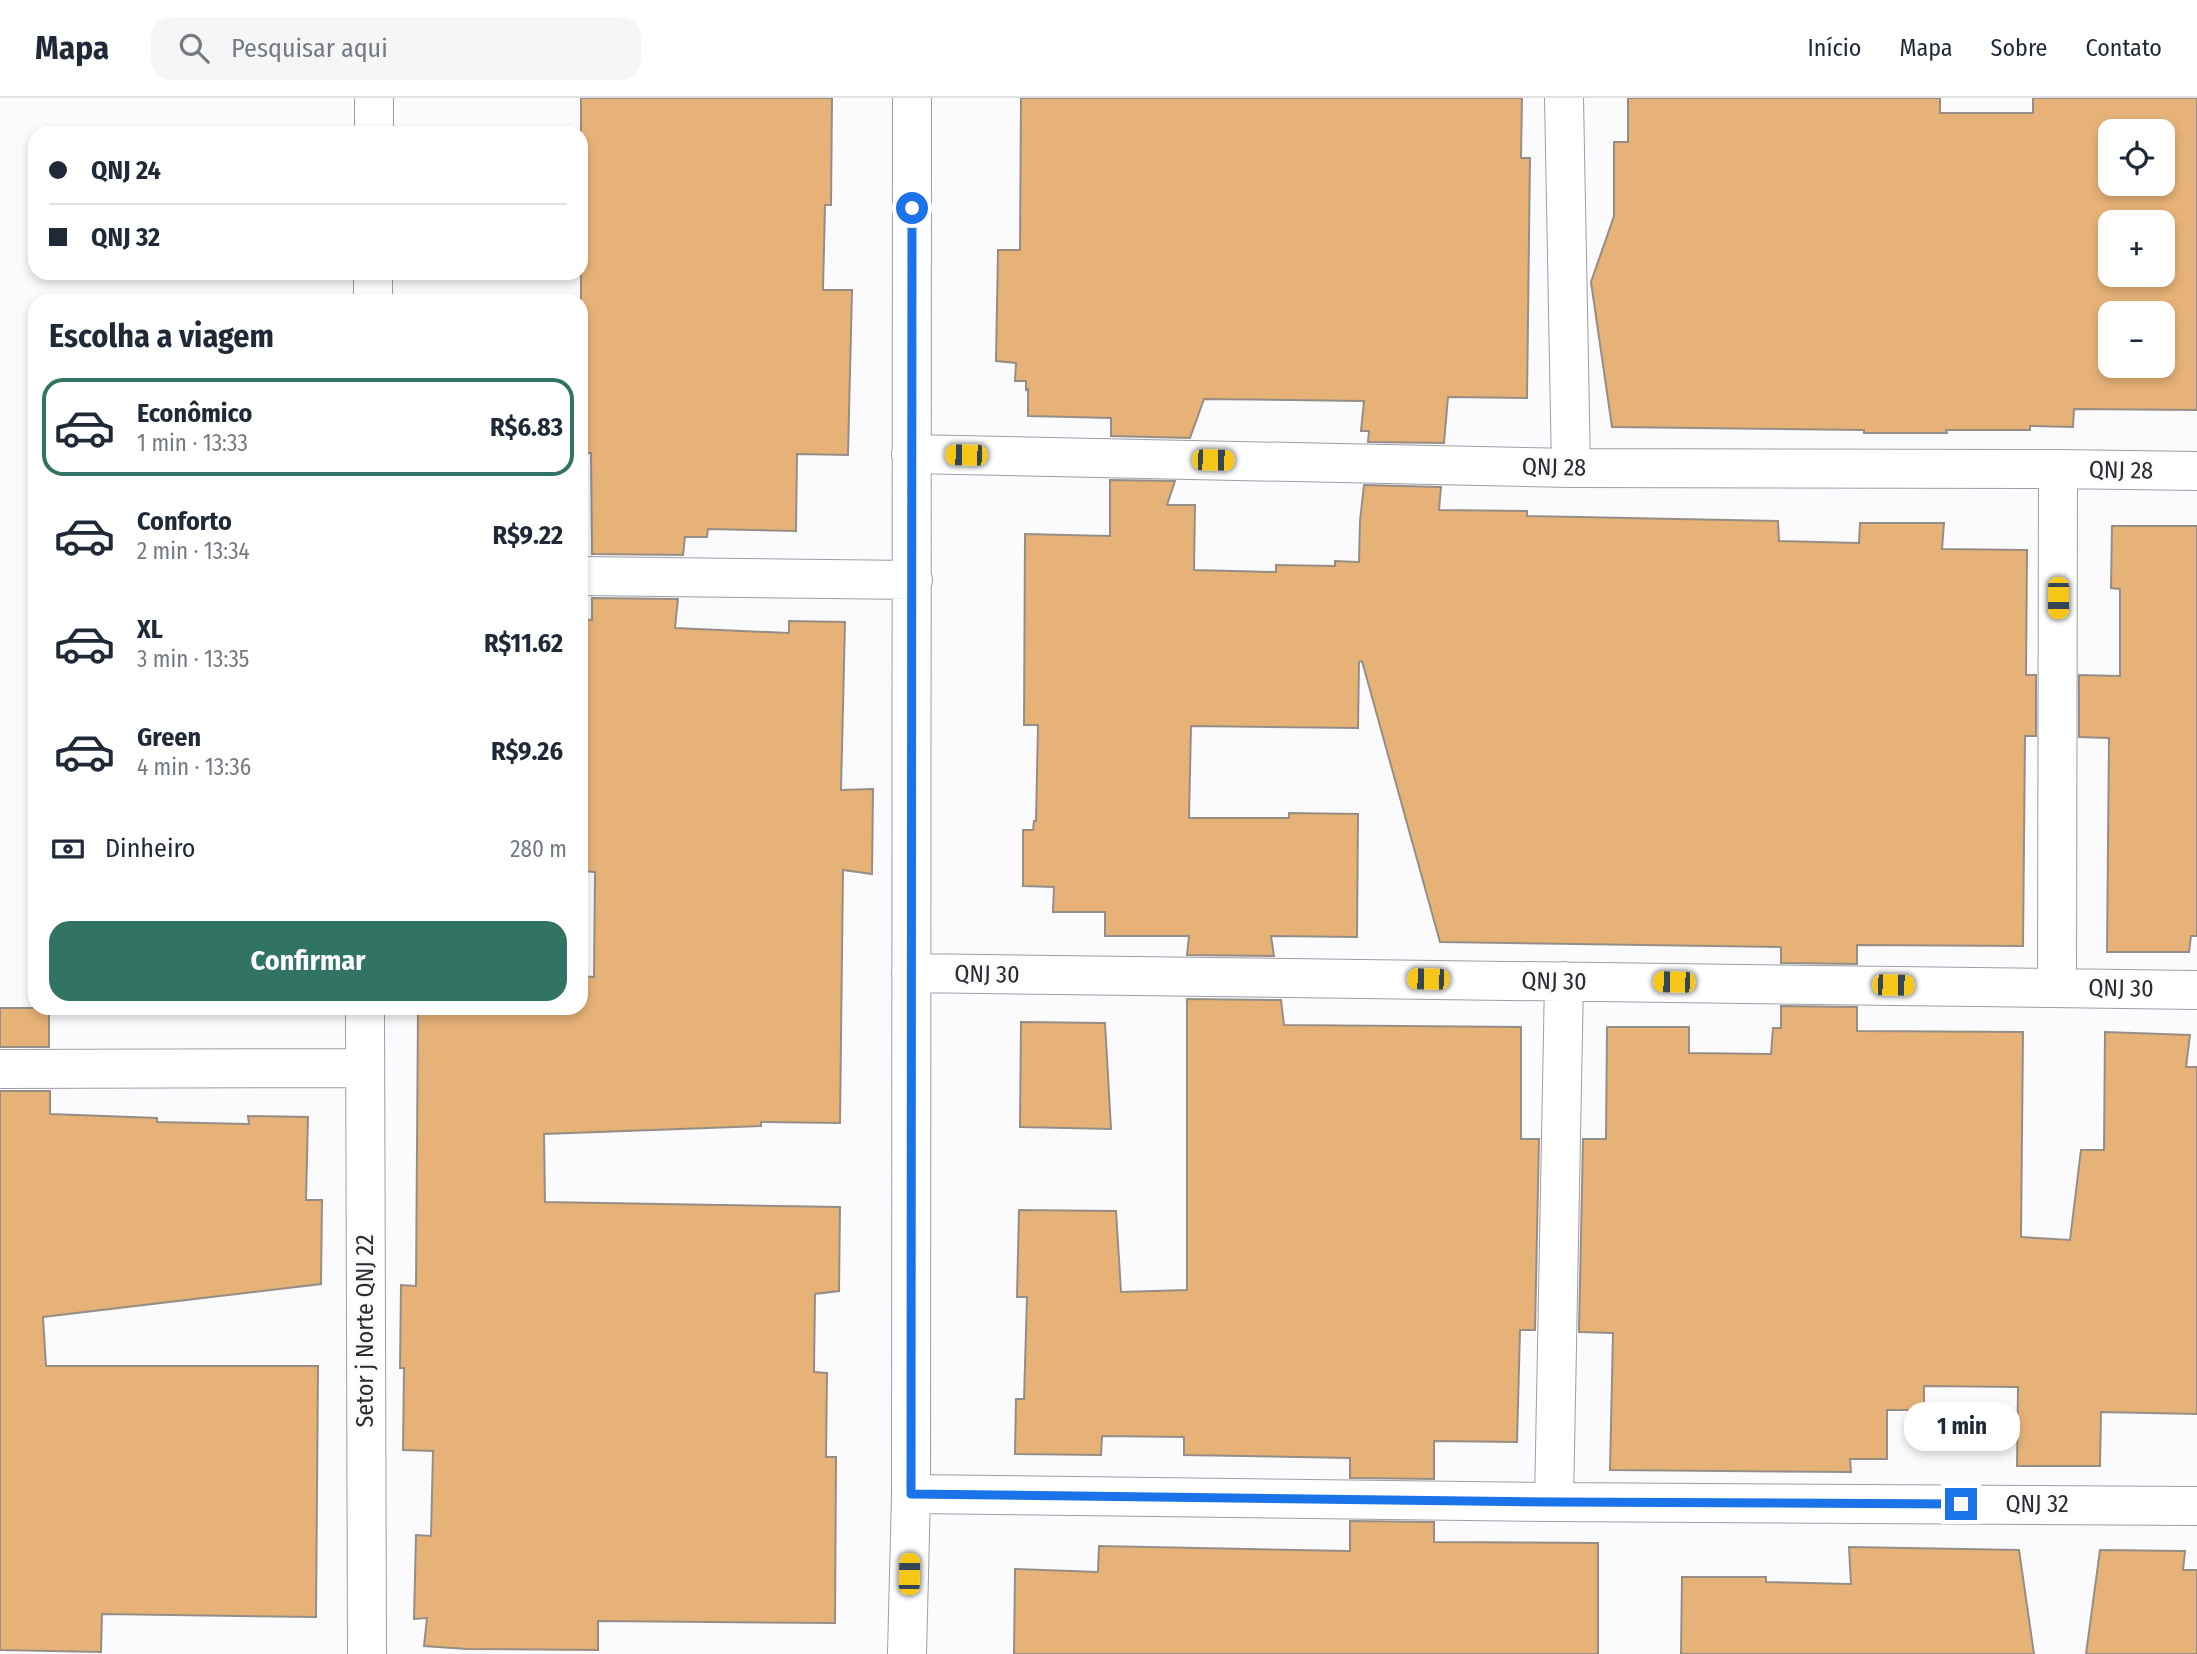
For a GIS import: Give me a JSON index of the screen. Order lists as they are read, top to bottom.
{
  "streets": {
    "street": [
      "QNJ 28",
      "QNJ 30",
      "Setor j Norte QNJ 22",
      "QNJ 32"
    ]
  },
  "page": {
    "header": "Mapa",
    "search": "Pesquisar aqui",
    "nav": [
      "Início",
      "Mapa",
      "Sobre",
      "Contato"
    ],
    "map_buttons": ["+", "−"],
    "banner": ["QNJ 24", "QNJ 32"],
    "heading": "Escolha a viagem",
    "list": [
      {
        "name": "Econômico",
        "note": "1 min · 13:33",
        "value": "R$6.83"
      },
      {
        "name": "Conforto",
        "note": "2 min · 13:34",
        "value": "R$9.22"
      },
      {
        "name": "XL",
        "note": "3 min · 13:35",
        "value": "R$11.62"
      },
      {
        "name": "Green",
        "note": "4 min · 13:36",
        "value": "R$9.26"
      }
    ],
    "pay": ["Dinheiro", "280 m"],
    "buttons": "Confirmar",
    "bubble": "1 min"
  }
}
